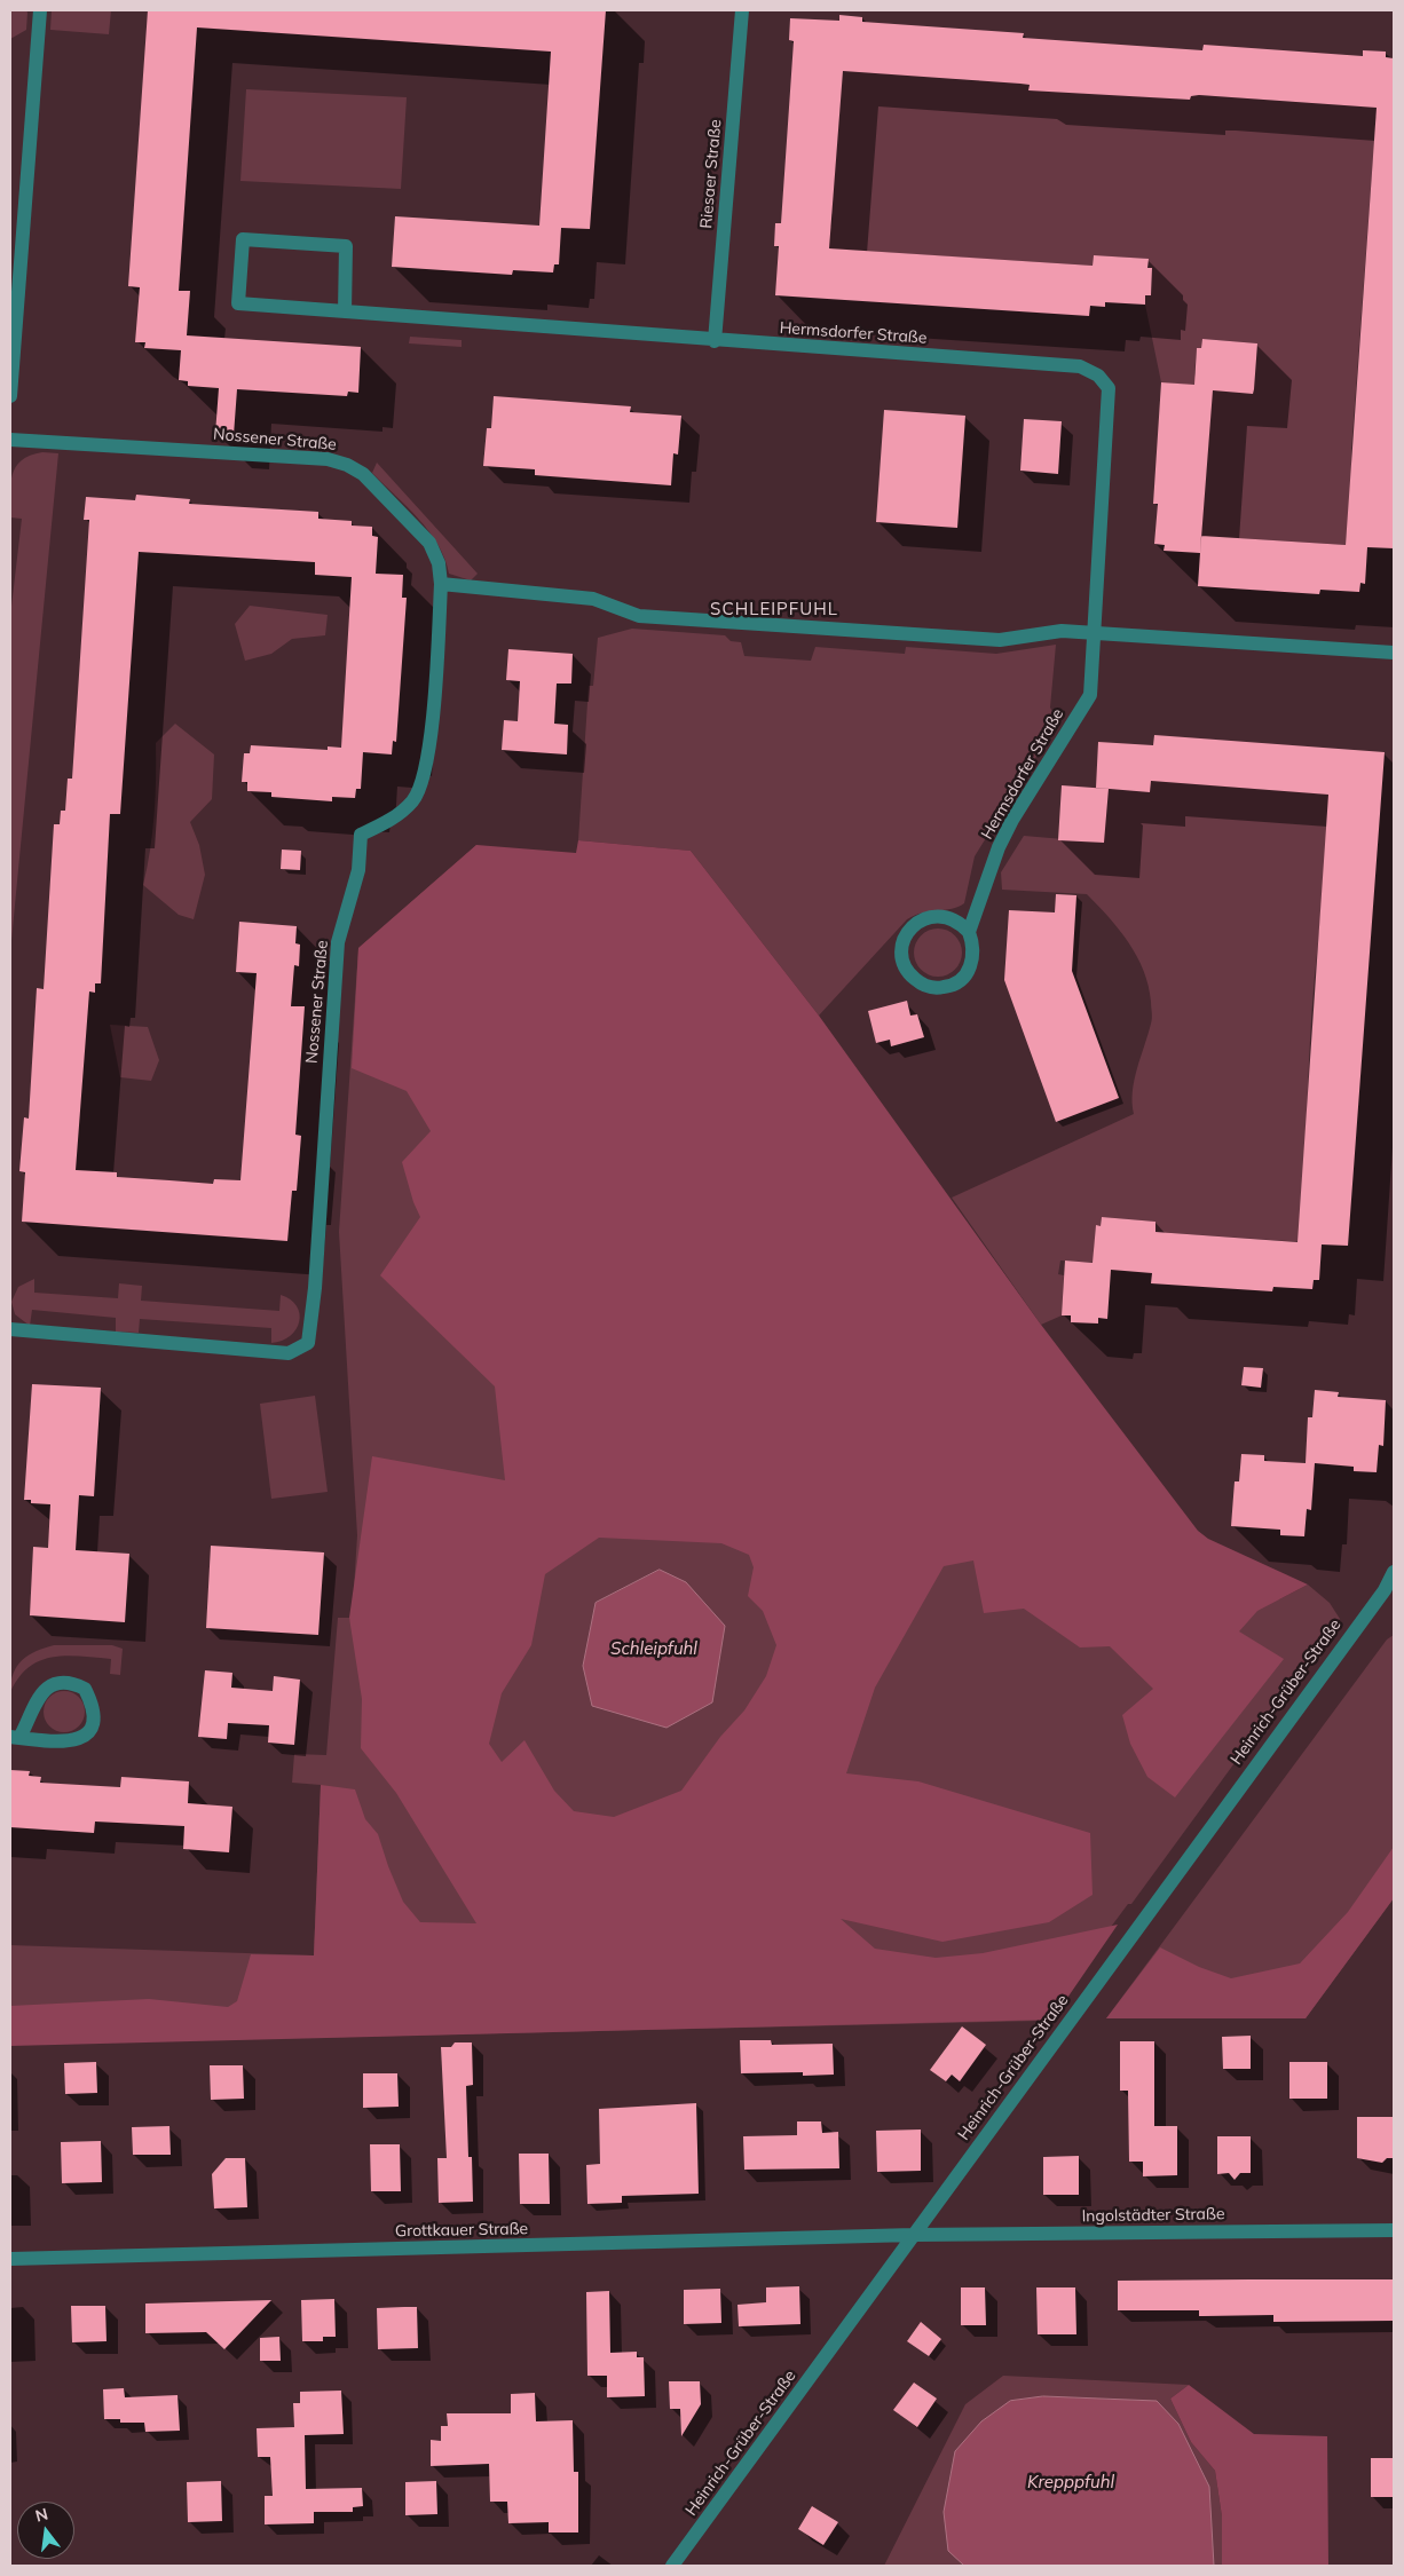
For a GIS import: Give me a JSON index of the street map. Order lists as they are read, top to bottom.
{
  "streets": {
    "street": [
      "Riesaer Straße",
      "Hermsdorfer Straße",
      "Nossener Straße",
      "Heinrich-Grüber-Straße",
      "Ingolstädter Straße",
      "Grottkauer Straße"
    ]
  },
  "crossings": [
    ["Riesaer Straße", "Hermsdorfer Straße"],
    ["Heinrich-Grüber-Straße", "Ingolstädter Straße"],
    ["Heinrich-Grüber-Straße", "Grottkauer Straße"],
    ["Ingolstädter Straße", "Grottkauer Straße"]
  ],
  "districts": ["SCHLEIPFUHL"],
  "water": ["Schleipfuhl", "Krepppfuhl"],
  "north": "top"
}
